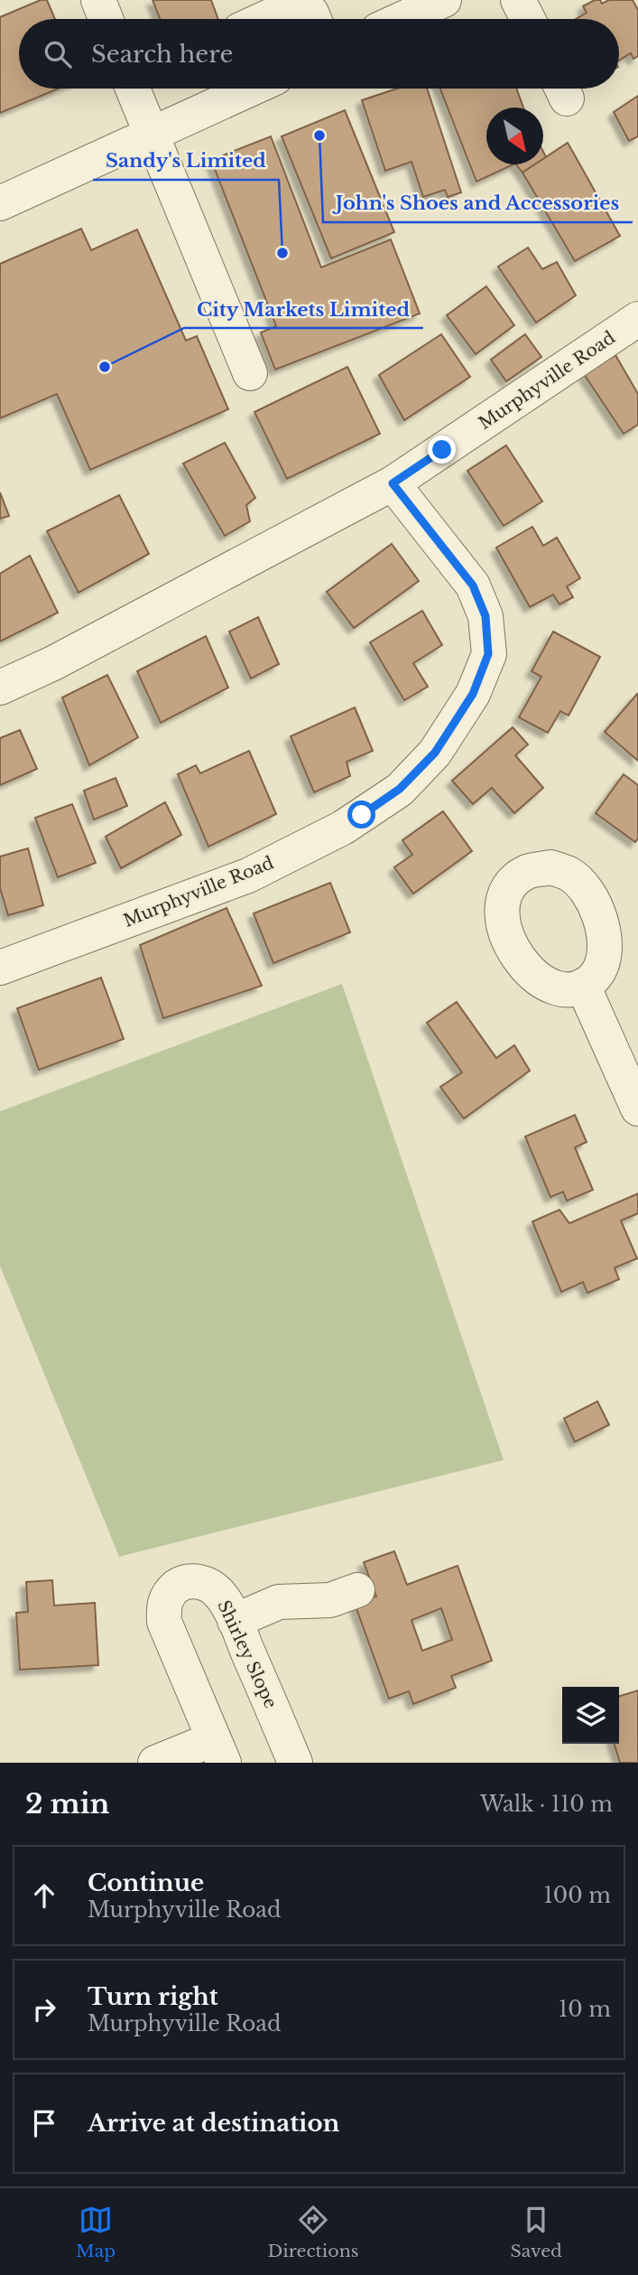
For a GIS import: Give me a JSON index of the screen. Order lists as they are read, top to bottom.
{
  "streets": {
    "street": ["Murphyville Road", "Shirley Slope"]
  },
  "places": ["John's Shoes and Accessories", "Sandy's Limited", "City Markets Limited"],
  "north": "bottom right",
  "page": {
    "search": "Search here",
    "heading": ["2 min", "Walk · 110 m"],
    "list": [
      ["Continue", "Murphyville Road", "100 m"],
      ["Turn right", "Murphyville Road", "10 m"],
      "Arrive at destination"
    ],
    "nav": ["Map", "Directions", "Saved"]
  }
}
